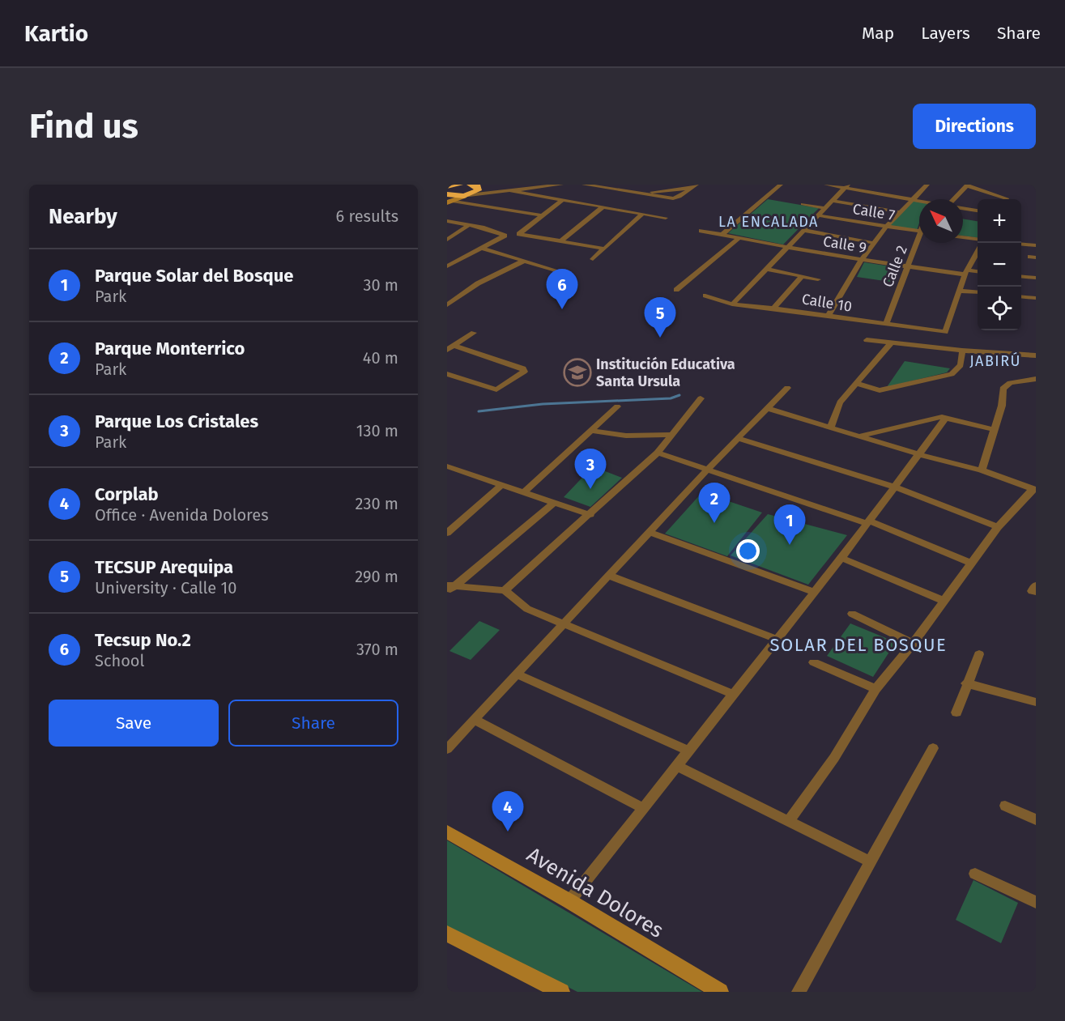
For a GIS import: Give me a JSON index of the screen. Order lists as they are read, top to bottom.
{
  "streets": {
    "main road": ["Avenida Dolores"],
    "street": [
      "Calle 7",
      "Calle 9",
      "Calle 2",
      "Calle 10"
    ]
  },
  "crossings": [
    ["Calle 9", "Calle 2"],
    ["Calle 2", "Calle 10"]
  ],
  "districts": ["LA ENCALADA", "JABIRÚ", "SOLAR DEL BOSQUE"],
  "places": {
    "school or university": ["Institución Educativa Santa Ursula"]
  },
  "north": "top left",
  "page": {
    "header": "Kartio",
    "nav": ["Map", "Layers", "Share"],
    "buttons": [
      "Directions",
      ["Save", "Share"]
    ],
    "title": "Find us",
    "heading": ["Nearby", "6 results"],
    "map_buttons": ["+", "−"],
    "list": [
      {
        "mark": "1",
        "name": "Parque Solar del Bosque",
        "note": "Park",
        "value": "30 m"
      },
      {
        "mark": "2",
        "name": "Parque Monterrico",
        "note": "Park",
        "value": "40 m"
      },
      {
        "mark": "3",
        "name": "Parque Los Cristales",
        "note": "Park",
        "value": "130 m"
      },
      {
        "mark": "4",
        "name": "Corplab",
        "note": "Office · Avenida Dolores",
        "value": "230 m"
      },
      {
        "mark": "5",
        "name": "TECSUP Arequipa",
        "note": "University · Calle 10",
        "value": "290 m"
      },
      {
        "mark": "6",
        "name": "Tecsup No.2",
        "note": "School",
        "value": "370 m"
      }
    ],
    "pins": [
      "6",
      "5",
      "3",
      "2",
      "1",
      "4"
    ]
  }
}
